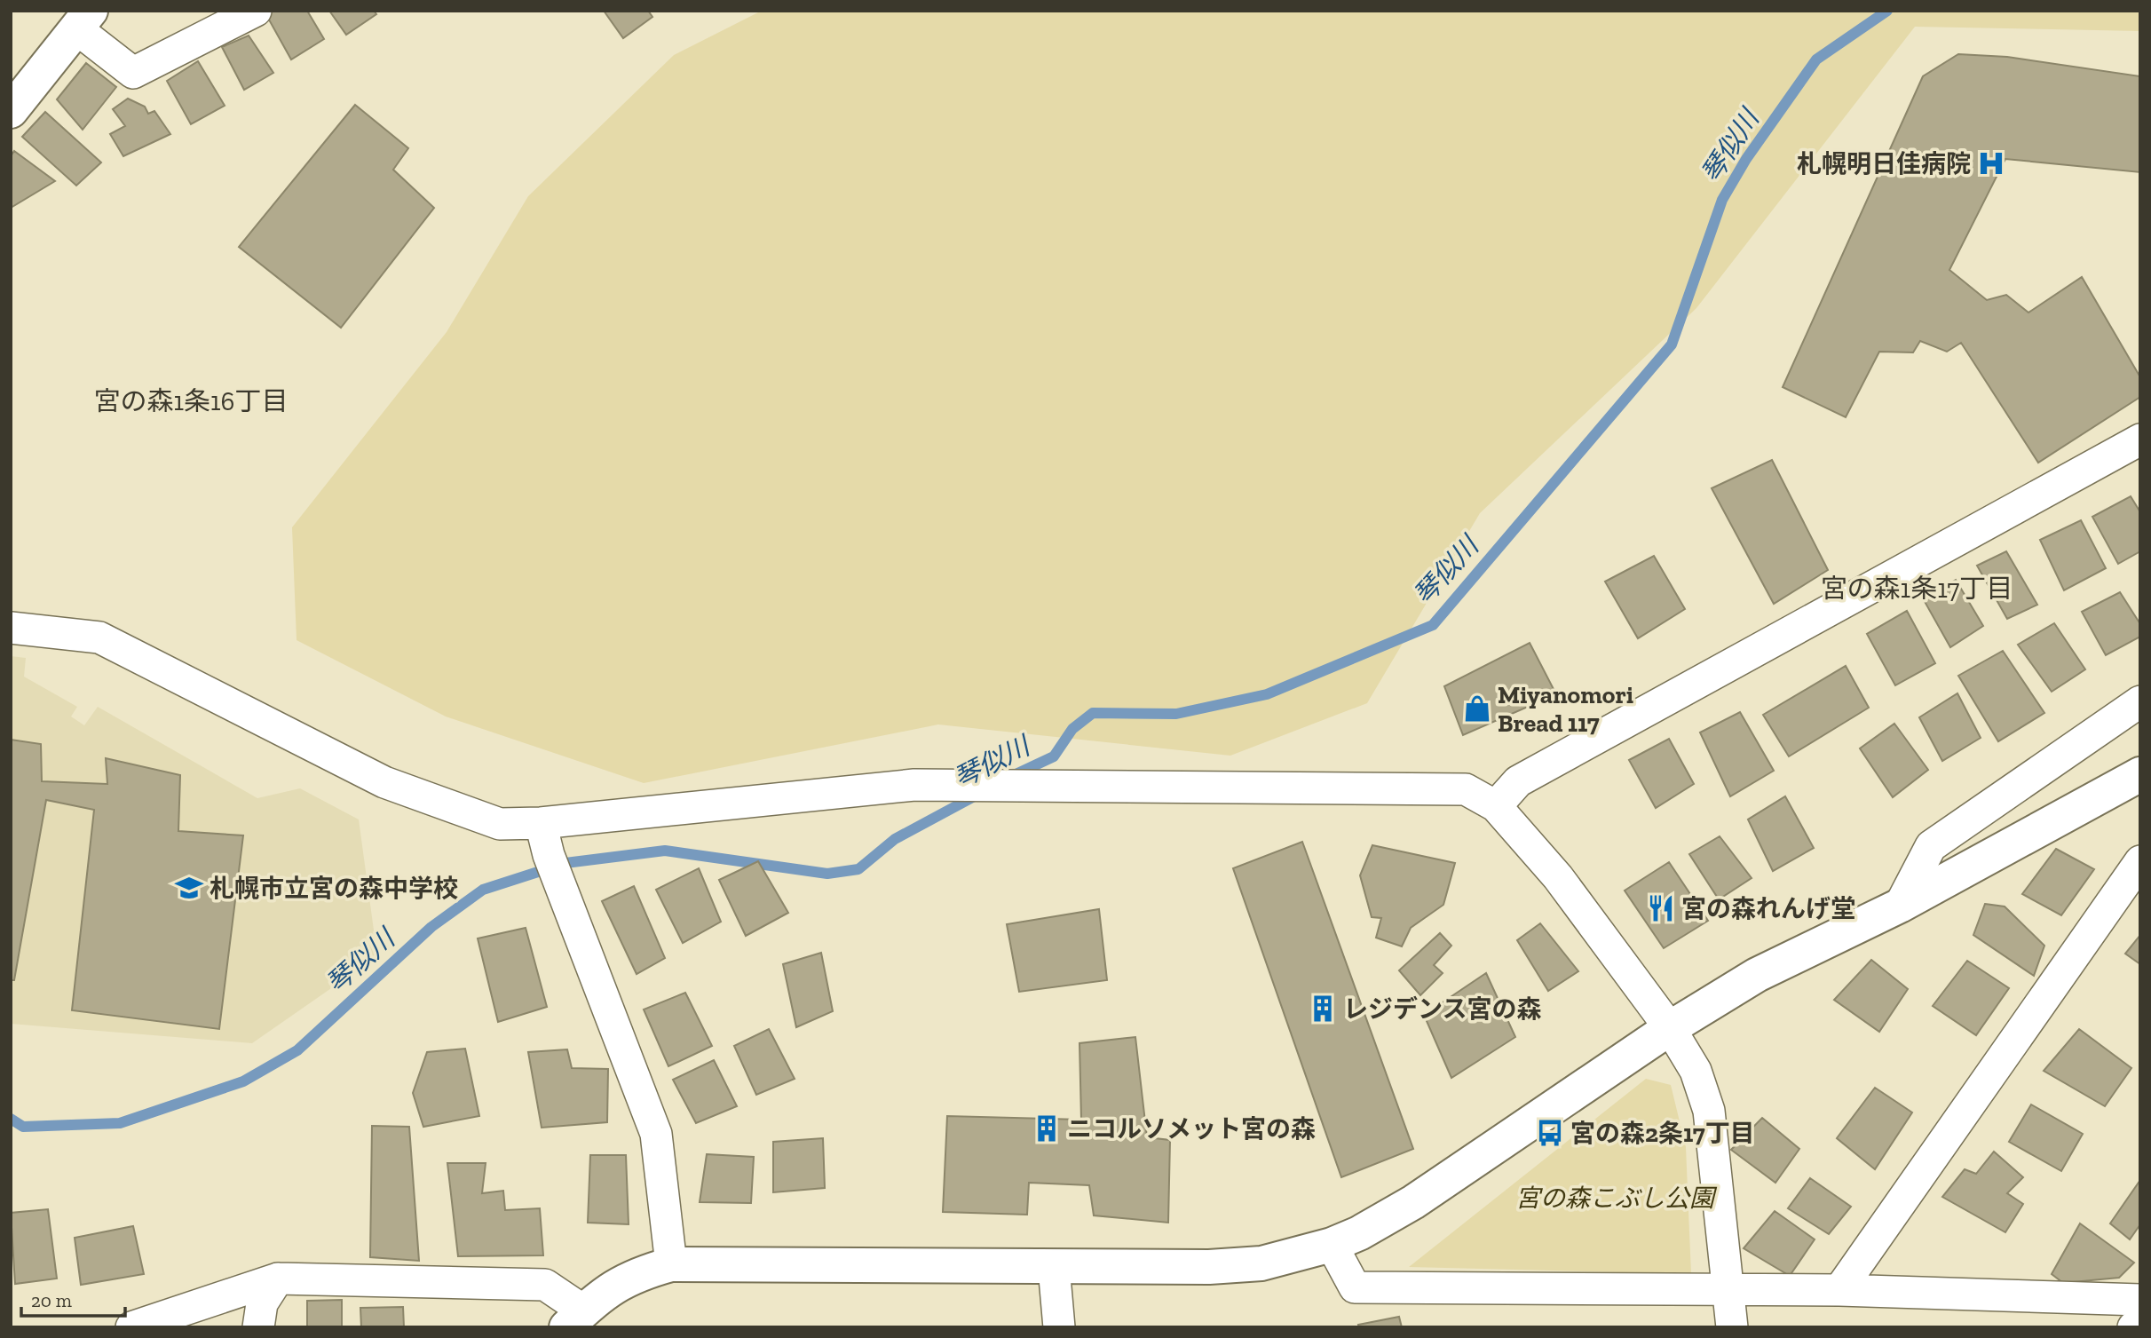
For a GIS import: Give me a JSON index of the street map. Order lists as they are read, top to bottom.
{
  "districts": ["宮の森1条16丁目", "宮の森1条17丁目"],
  "water": ["琴似川"],
  "parks": ["宮の森こぶし公園"],
  "places": {
    "hospital": ["札幌明日佳病院"],
    "shop": ["Miyanomori Bread 117"],
    "school or university": ["札幌市立宮の森中学校"],
    "restaurant": ["宮の森れんげ堂"],
    "building": ["レジデンス宮の森", "ニコルソメット宮の森"],
    "bus stop": ["宮の森2条17丁目"]
  },
  "scale_bar": "20 m"
}
